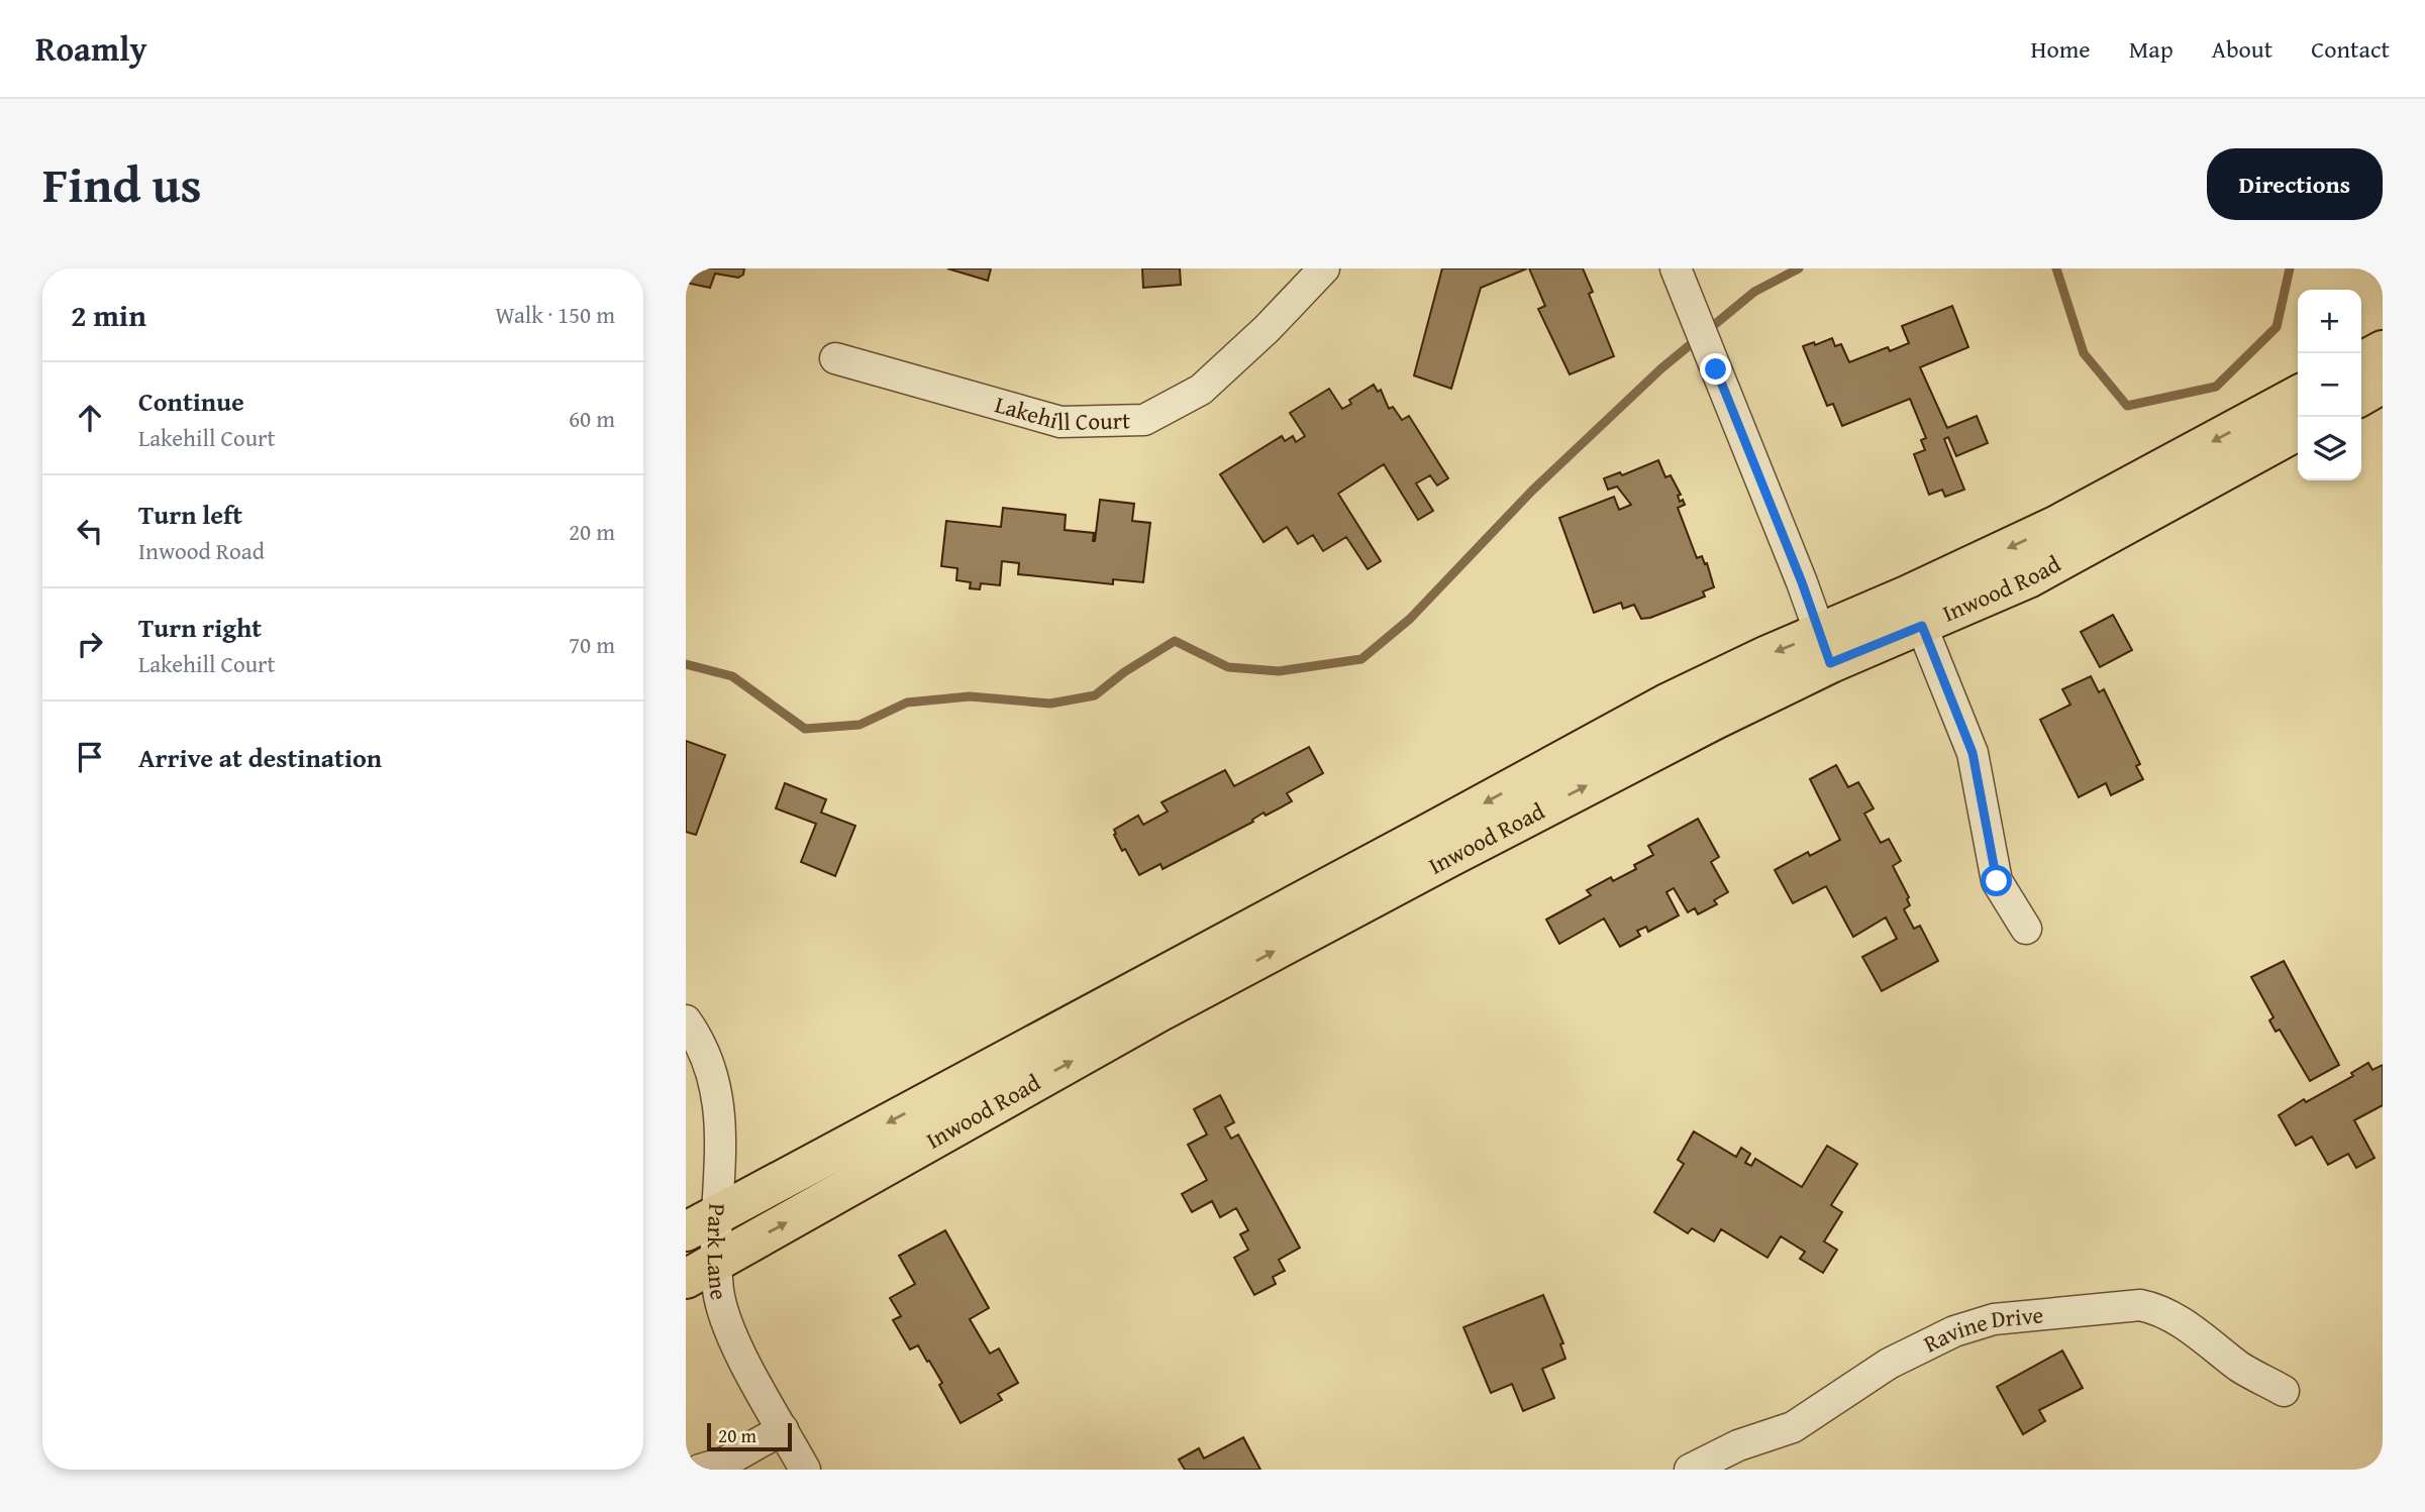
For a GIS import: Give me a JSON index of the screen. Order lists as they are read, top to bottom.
{
  "streets": {
    "main road": ["Inwood Road"],
    "street": ["Lakehill Court", "Park Lane", "Ravine Drive"]
  },
  "crossings": [
    ["Inwood Road", "Park Lane"]
  ],
  "scale_bar": "20 m",
  "page": {
    "header": "Roamly",
    "nav": [
      "Home",
      "Map",
      "About",
      "Contact"
    ],
    "title": "Find us",
    "buttons": "Directions",
    "heading": ["2 min", "Walk · 150 m"],
    "map_buttons": ["+", "−"],
    "list": [
      ["Continue", "Lakehill Court", "60 m"],
      ["Turn left", "Inwood Road", "20 m"],
      ["Turn right", "Lakehill Court", "70 m"],
      "Arrive at destination"
    ],
    "scale": "20 m"
  }
}
